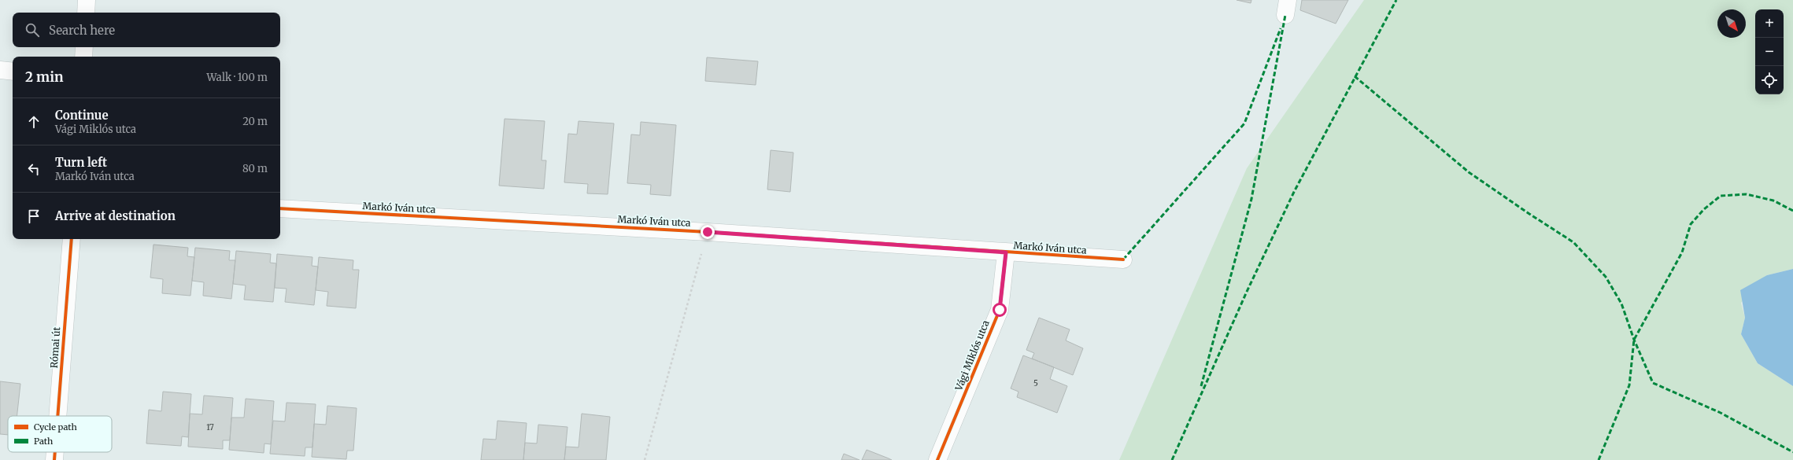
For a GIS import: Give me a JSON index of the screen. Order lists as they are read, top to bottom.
{
  "streets": {
    "street": ["Markó Iván utca", "Római út", "Vági Miklós utca"]
  },
  "crossings": [
    ["Markó Iván utca", "Vági Miklós utca"]
  ],
  "house_numbers": ["5", "17"],
  "legend": ["Cycle path", "Path"],
  "north": "bottom right",
  "page": {
    "map_buttons": ["+", "−"],
    "search": "Search here",
    "heading": ["2 min", "Walk · 100 m"],
    "list": [
      ["Continue", "Vági Miklós utca", "20 m"],
      ["Turn left", "Markó Iván utca", "80 m"],
      "Arrive at destination"
    ]
  }
}
